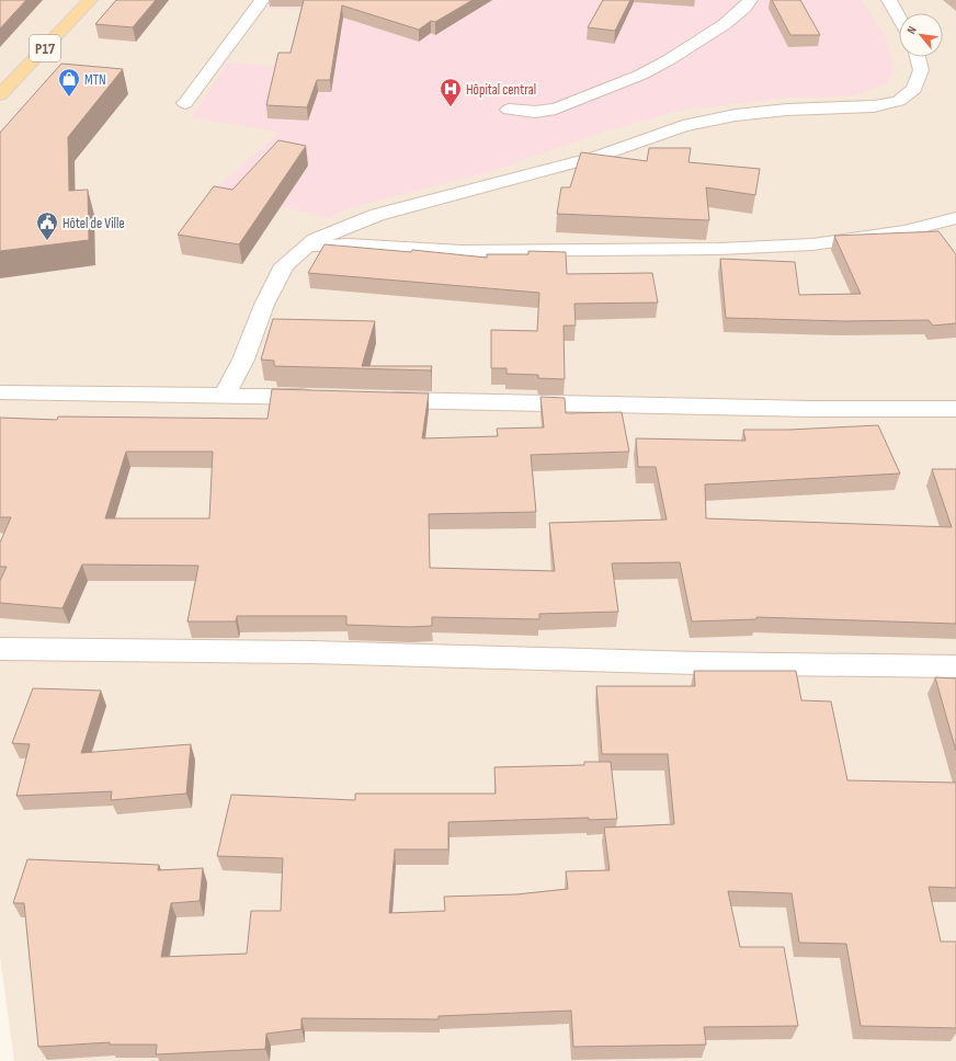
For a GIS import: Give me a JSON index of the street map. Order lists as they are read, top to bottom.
{
  "streets": {
    "main road": ["P17"]
  },
  "places": {
    "shop": ["MTN"],
    "hospital": ["Hôpital central"],
    "public building": ["Hôtel de Ville"]
  },
  "north": "top left"
}
